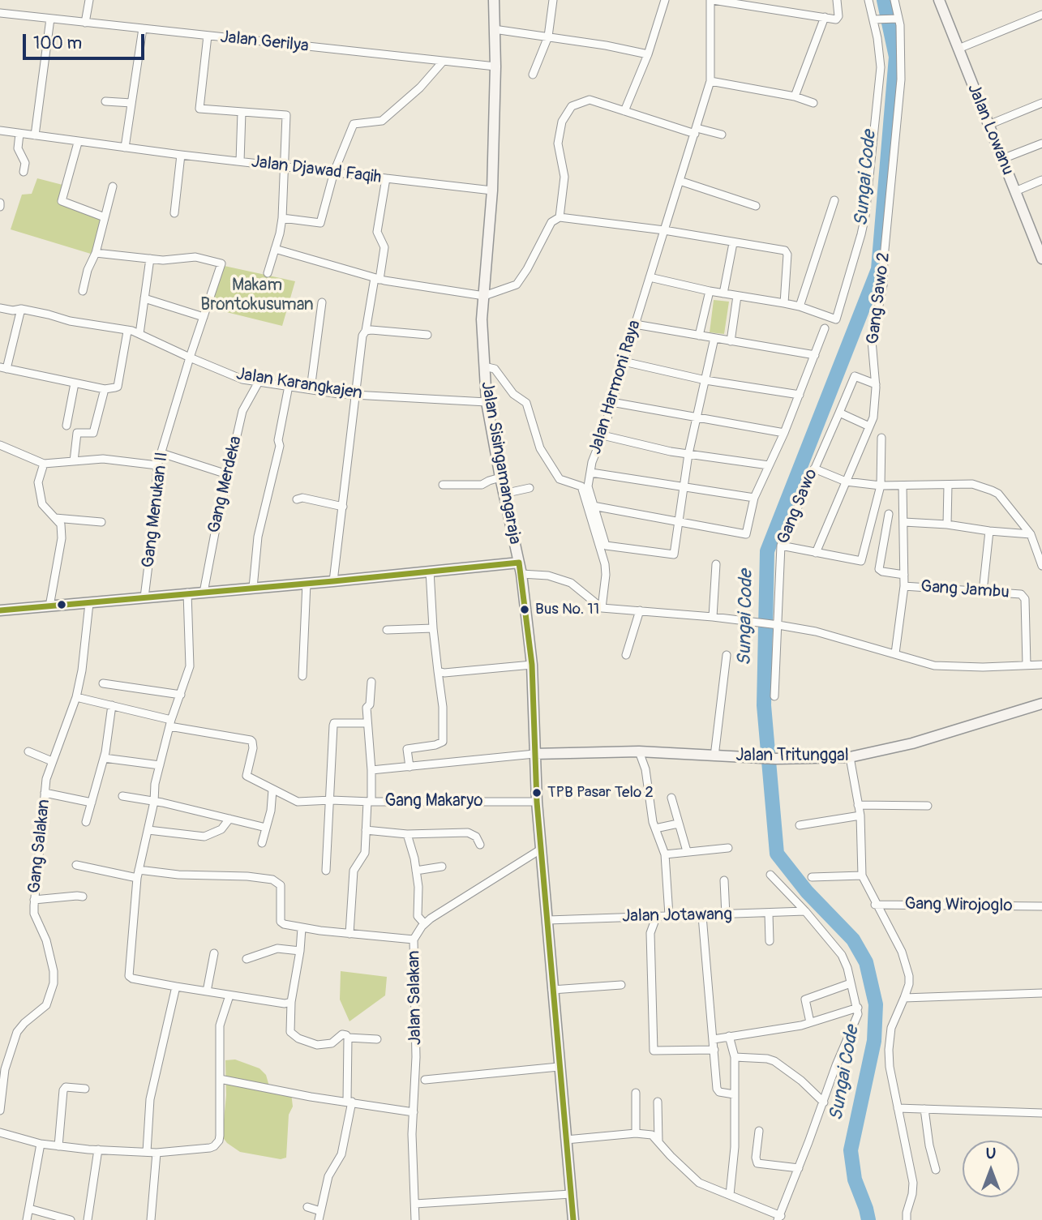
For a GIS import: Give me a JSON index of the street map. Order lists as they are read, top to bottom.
{
  "streets": {
    "main road": ["Jalan Lowanu", "Jalan Sisingamangaraja", "Jalan Tritunggal"],
    "street": [
      "Jalan Gerilya",
      "Jalan Djawad Faqih",
      "Gang Sawo 2",
      "Jalan Karangkajen",
      "Jalan Harmoni Raya",
      "Gang Merdeka",
      "Gang Sawo",
      "Gang Menukan II",
      "Gang Jambu",
      "Gang Makaryo",
      "Gang Salakan",
      "Gang Wirojoglo",
      "Jalan Jotawang",
      "Jalan Salakan"
    ]
  },
  "crossings": [
    ["Jalan Gerilya", "Jalan Sisingamangaraja"],
    ["Jalan Djawad Faqih", "Jalan Sisingamangaraja"],
    ["Gang Sawo 2", "Gang Sawo"],
    ["Jalan Karangkajen", "Jalan Sisingamangaraja"],
    ["Jalan Karangkajen", "Gang Merdeka"],
    ["Jalan Karangkajen", "Gang Menukan II"],
    ["Jalan Sisingamangaraja", "Jalan Tritunggal"],
    ["Jalan Sisingamangaraja", "Gang Makaryo"],
    ["Jalan Sisingamangaraja", "Jalan Jotawang"],
    ["Jalan Sisingamangaraja", "Jalan Salakan"]
  ],
  "water": ["Sungai Code"],
  "parks": ["Makam Brontokusuman"],
  "places": ["Bus No. 11", "TPB Pasar Telo 2"],
  "scale_bar": "100 m",
  "north": "top"
}
